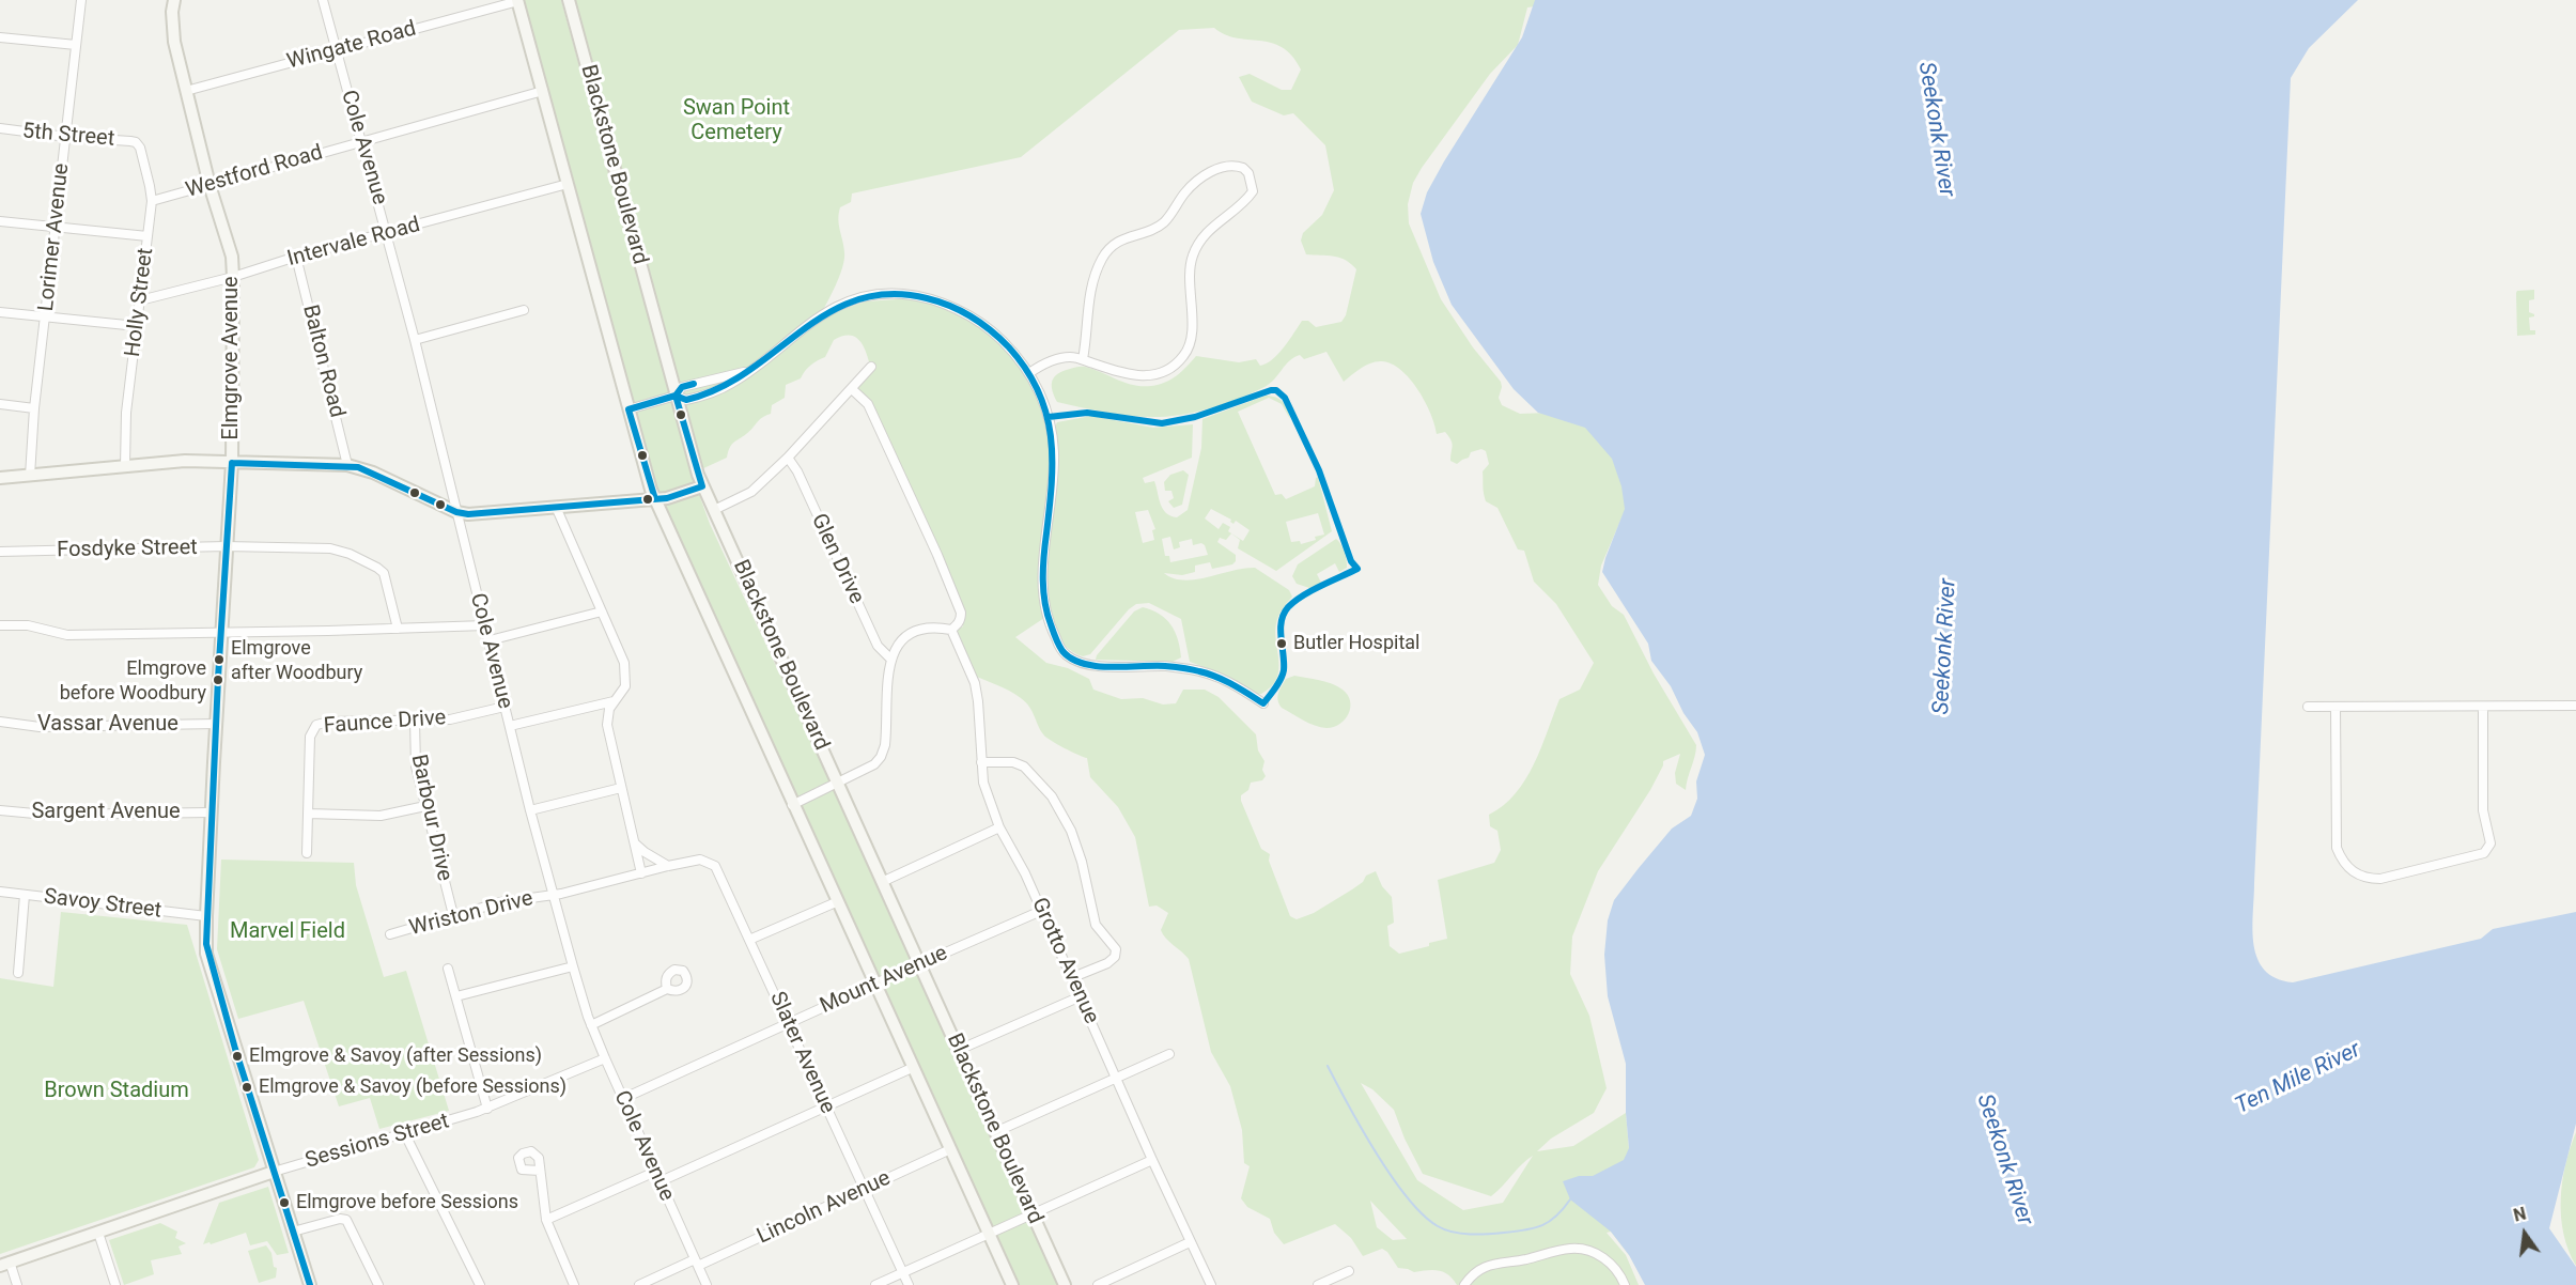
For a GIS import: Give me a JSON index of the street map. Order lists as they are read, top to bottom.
{
  "streets": {
    "main road": ["Blackstone Boulevard", "Elmgrove Avenue", "Sessions Street"],
    "street": [
      "Wingate Road",
      "5th Street",
      "Cole Avenue",
      "Westford Road",
      "Lorimer Avenue",
      "Intervale Road",
      "Holly Street",
      "Balton Road",
      "Fosdyke Street",
      "Glen Drive",
      "Faunce Drive",
      "Vassar Avenue",
      "Sargent Avenue",
      "Barbour Drive",
      "Savoy Street",
      "Wriston Drive",
      "Grotto Avenue",
      "Mount Avenue",
      "Slater Avenue",
      "Lincoln Avenue"
    ]
  },
  "crossings": [
    ["Wingate Road", "Cole Avenue"],
    ["Wingate Road", "Elmgrove Avenue"],
    ["5th Street", "Lorimer Avenue"],
    ["5th Street", "Holly Street"],
    ["Cole Avenue", "Westford Road"],
    ["Cole Avenue", "Intervale Road"],
    ["Cole Avenue", "Faunce Drive"],
    ["Cole Avenue", "Wriston Drive"],
    ["Cole Avenue", "Mount Avenue"],
    ["Cole Avenue", "Sessions Street"],
    ["Cole Avenue", "Lincoln Avenue"],
    ["Blackstone Boulevard", "Mount Avenue"],
    ["Westford Road", "Holly Street"],
    ["Westford Road", "Elmgrove Avenue"],
    ["Intervale Road", "Holly Street"],
    ["Intervale Road", "Elmgrove Avenue"],
    ["Intervale Road", "Balton Road"],
    ["Elmgrove Avenue", "Fosdyke Street"],
    ["Elmgrove Avenue", "Vassar Avenue"],
    ["Elmgrove Avenue", "Sargent Avenue"],
    ["Elmgrove Avenue", "Savoy Street"],
    ["Elmgrove Avenue", "Sessions Street"],
    ["Faunce Drive", "Barbour Drive"],
    ["Barbour Drive", "Wriston Drive"],
    ["Wriston Drive", "Slater Avenue"],
    ["Grotto Avenue", "Mount Avenue"],
    ["Mount Avenue", "Slater Avenue"],
    ["Slater Avenue", "Lincoln Avenue"]
  ],
  "water": ["Seekonk River", "Ten Mile River"],
  "parks": ["Swan Point Cemetery", "Marvel Field", "Brown Stadium"],
  "places": [
    "Butler Hospital",
    "Elmgrove after Woodbury",
    "Elmgrove before Woodbury",
    "Elmgrove & Savoy (after Sessions)",
    "Elmgrove & Savoy (before Sessions)",
    "Elmgrove before Sessions"
  ],
  "north": "top"
}
